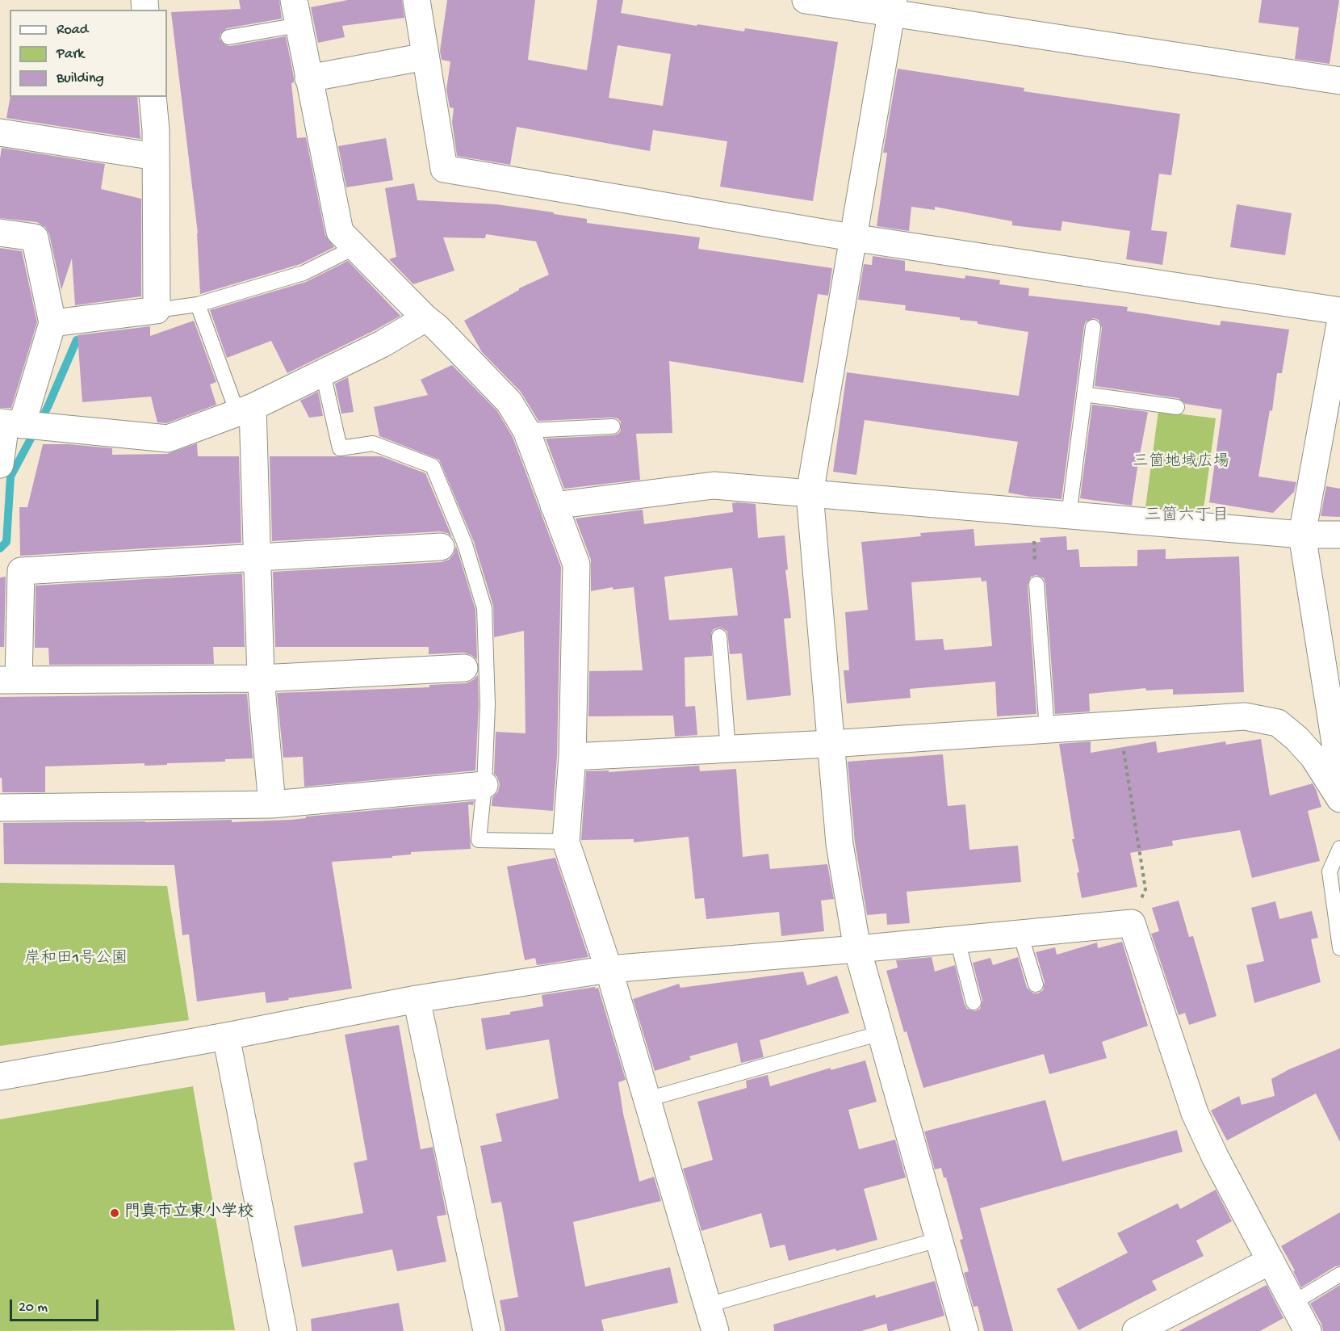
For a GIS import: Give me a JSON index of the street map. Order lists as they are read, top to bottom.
{
  "districts": ["三箇六丁目"],
  "parks": ["三箇地域広場", "岸和田1号公園"],
  "places": ["門真市立東小学校"],
  "legend": ["Road", "Park", "Building"],
  "scale_bar": "20 m"
}
